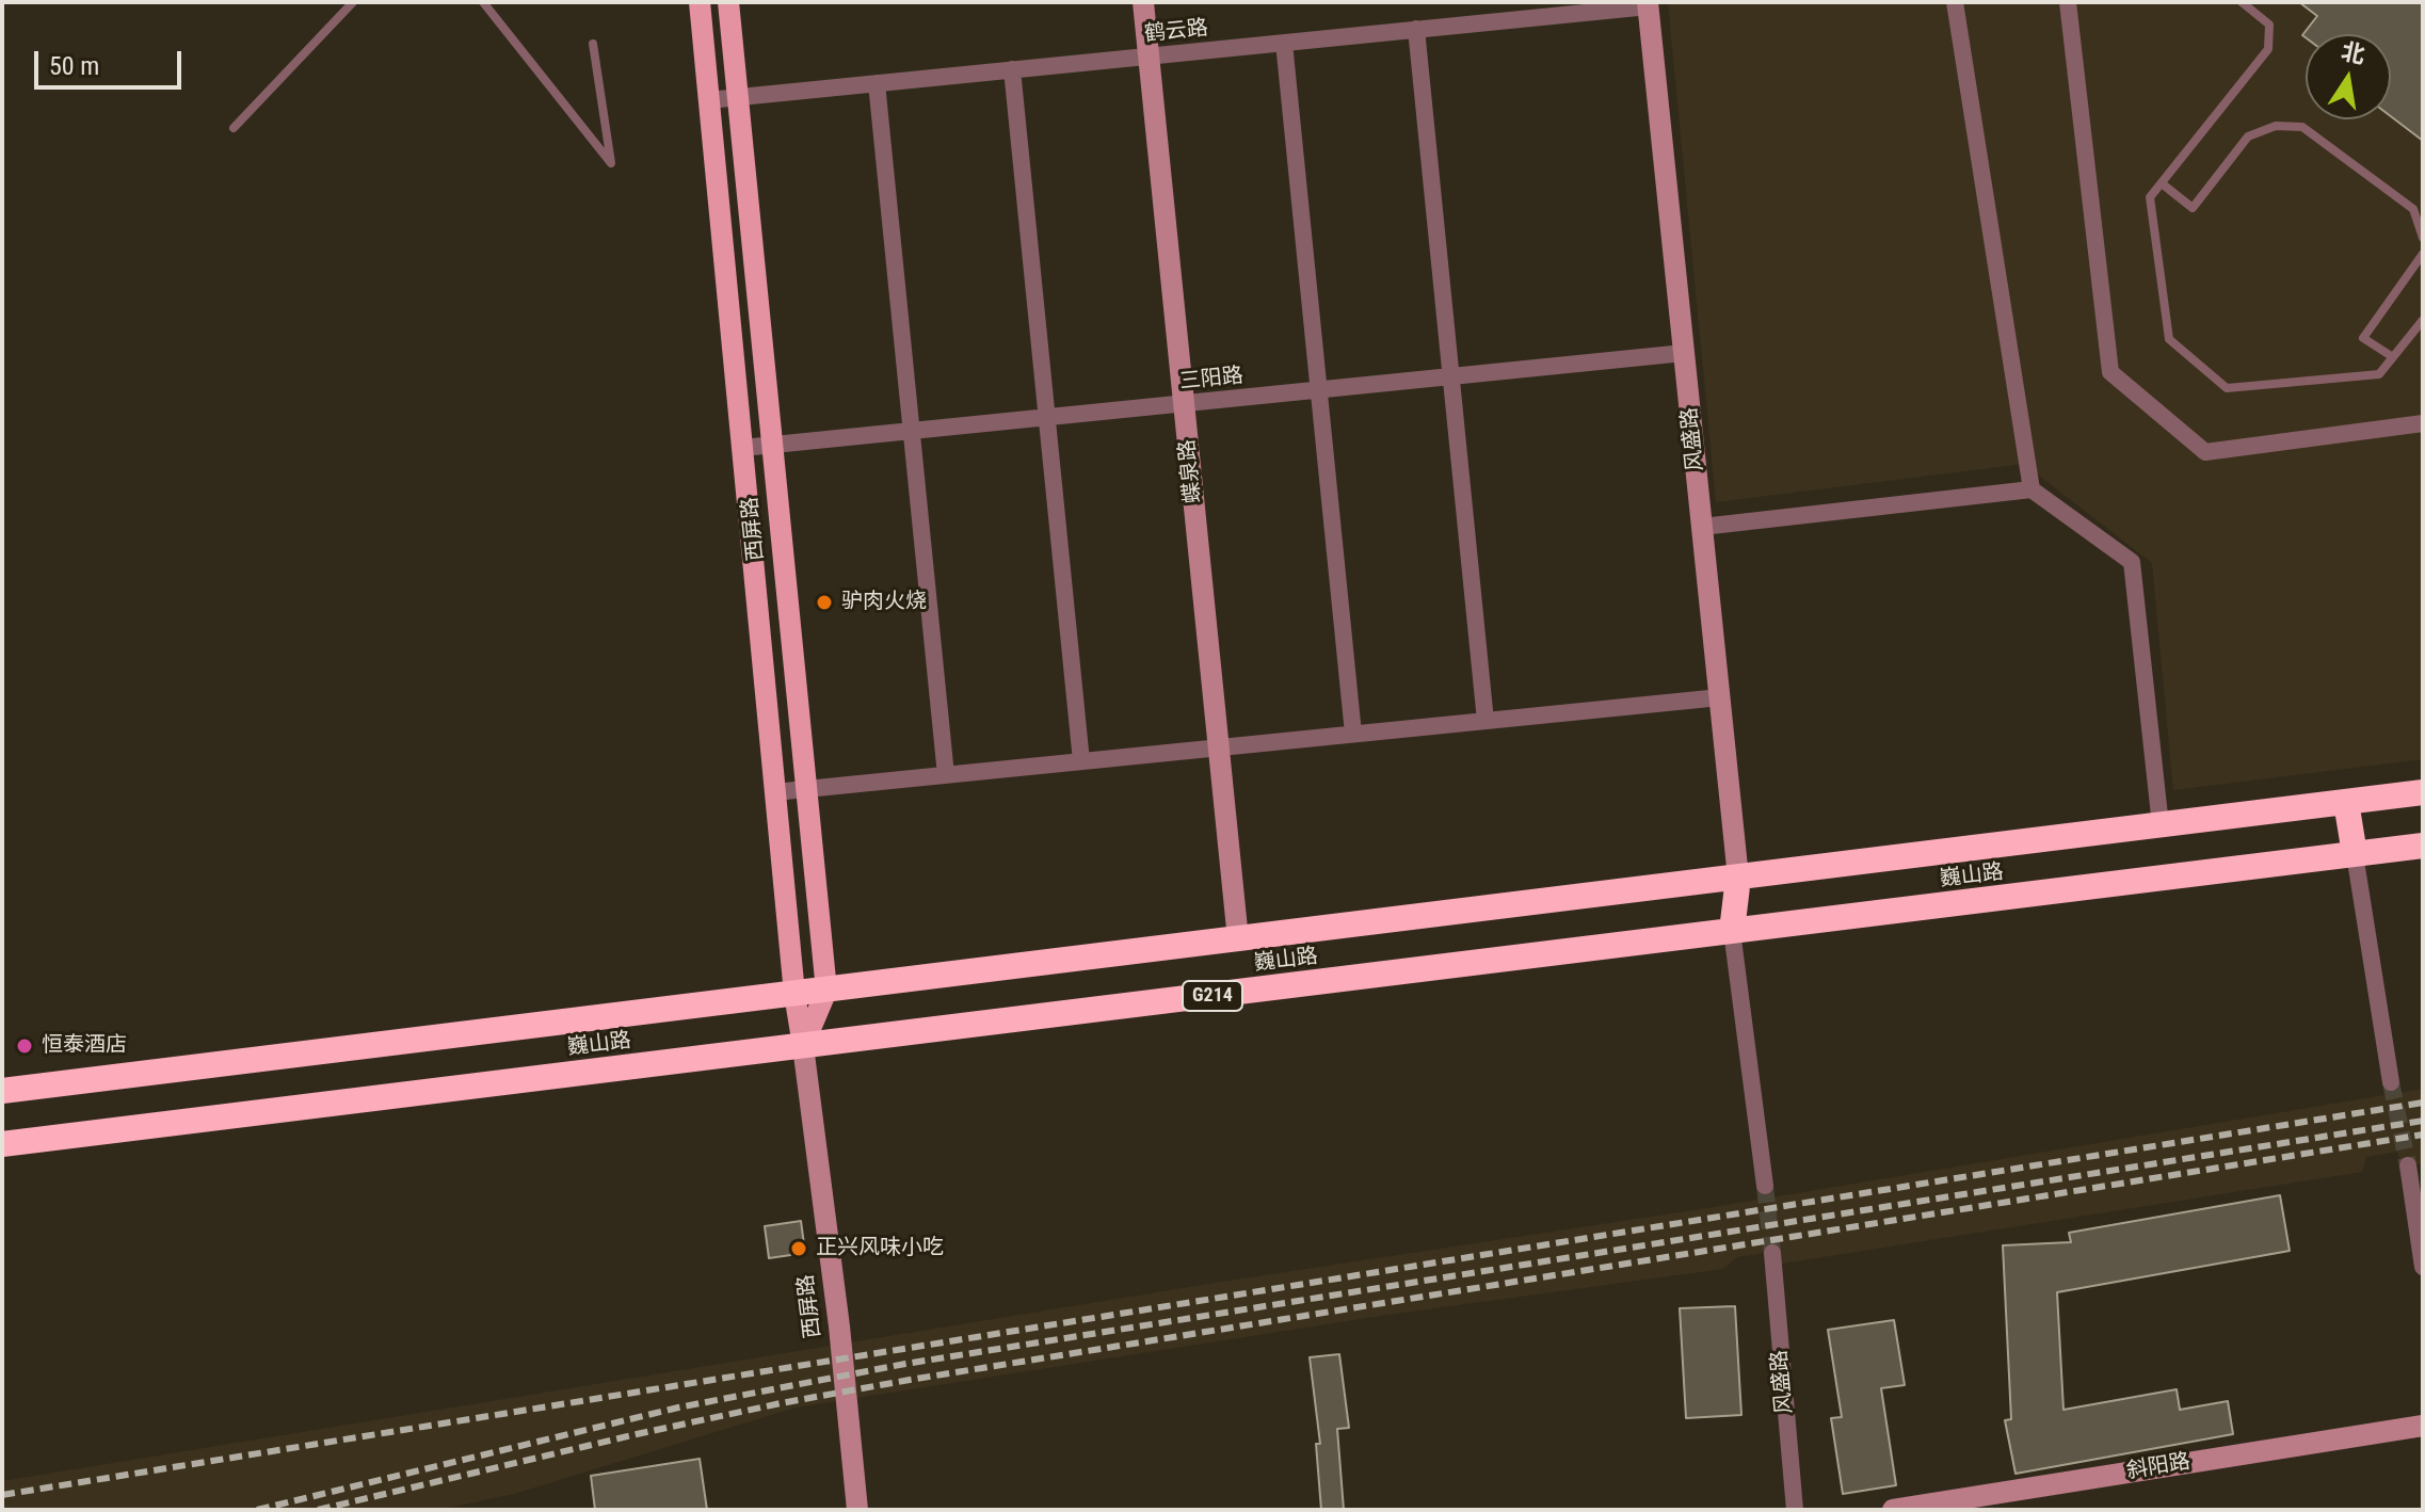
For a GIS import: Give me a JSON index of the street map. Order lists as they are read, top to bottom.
{
  "streets": {
    "highway": ["巍山路", "G214"],
    "main road": ["西屏路"],
    "street": [
      "鹤云路",
      "三阳路",
      "风盛路",
      "蝶泉路",
      "斜阳路"
    ]
  },
  "crossings": [
    ["鹤云路", "风盛路"],
    ["鹤云路", "蝶泉路"],
    ["鹤云路", "西屏路"],
    ["三阳路", "风盛路"],
    ["三阳路", "蝶泉路"],
    ["三阳路", "西屏路"],
    ["风盛路", "巍山路"],
    ["蝶泉路", "巍山路"],
    ["西屏路", "巍山路"]
  ],
  "places": ["驴肉火烧", "恒泰酒店", "正兴风味小吃"],
  "scale_bar": "50 m",
  "north": "top"
}
